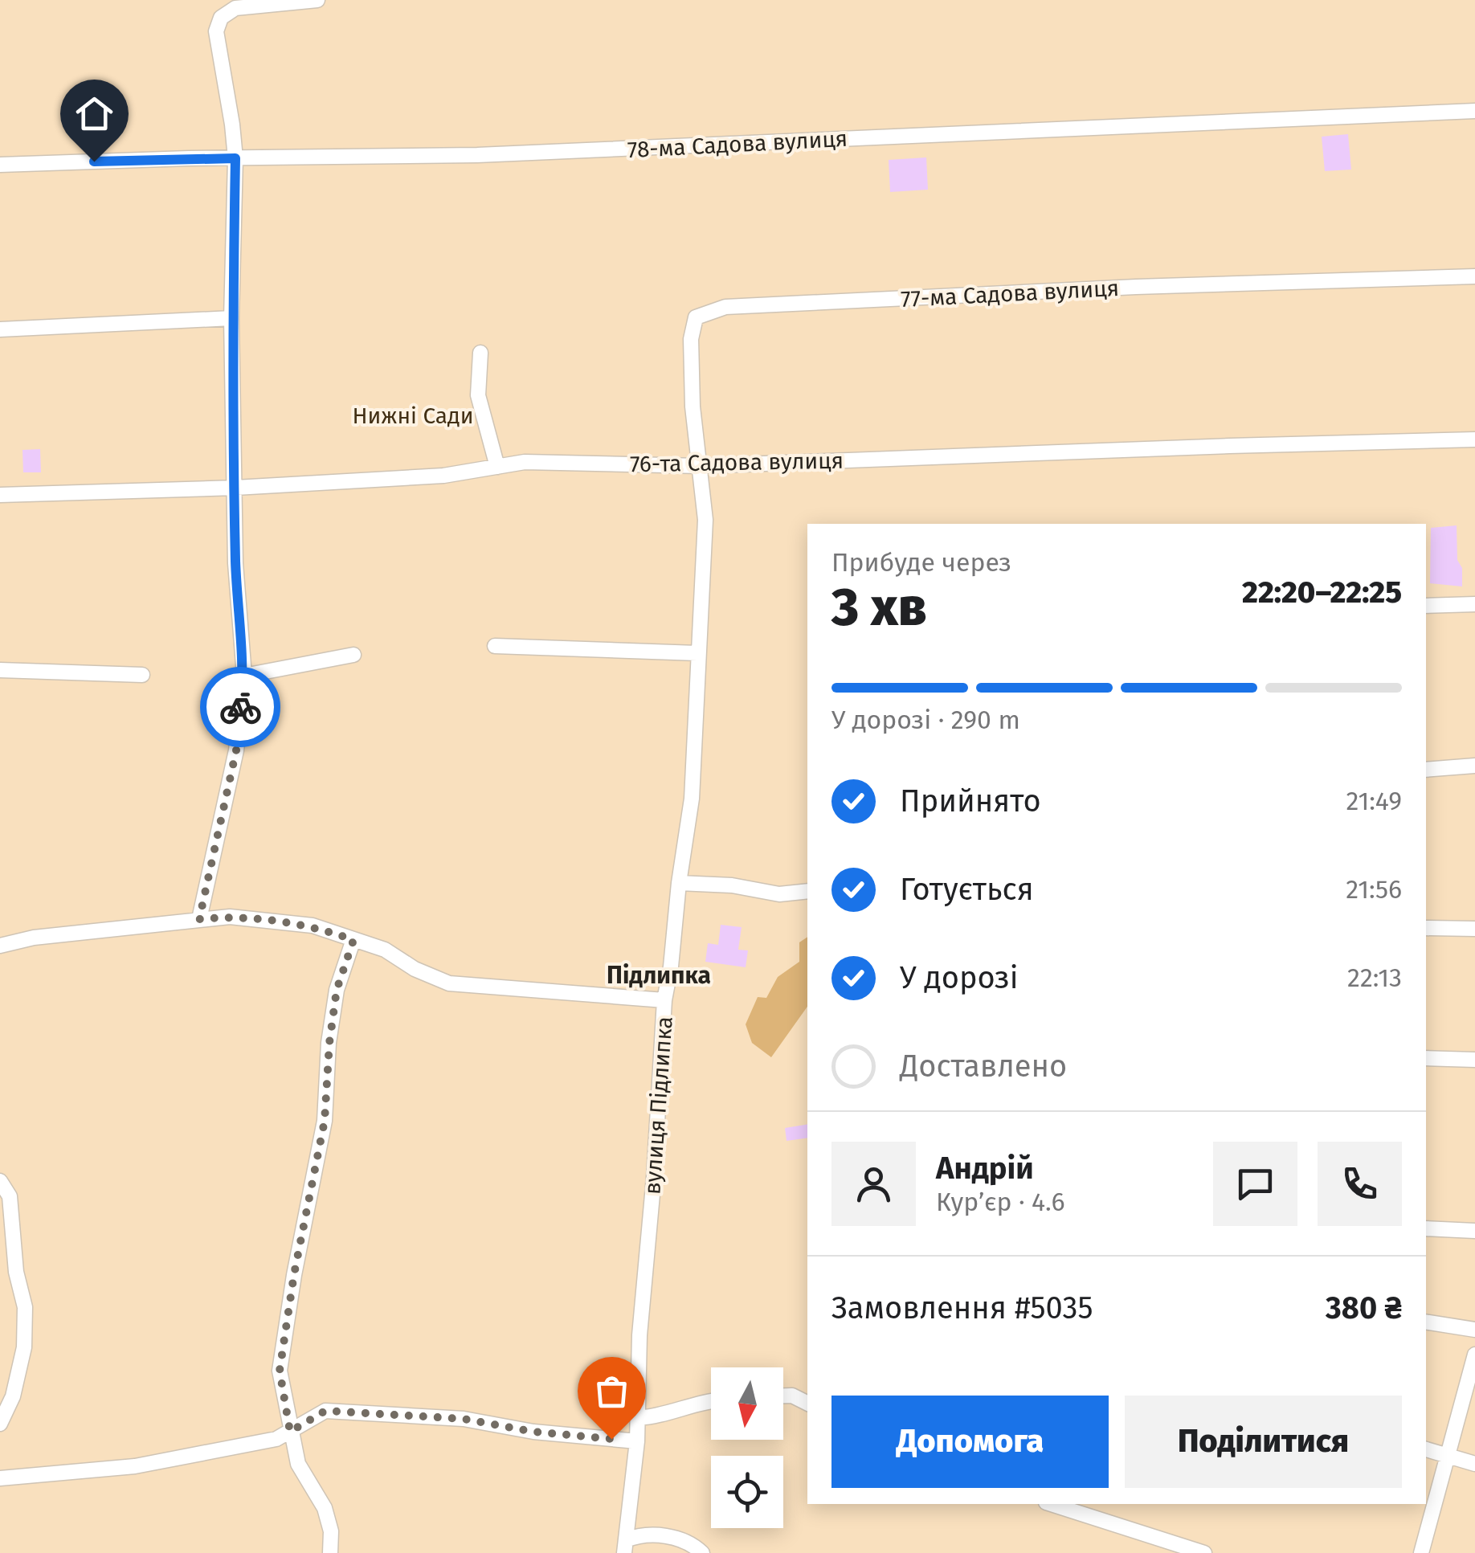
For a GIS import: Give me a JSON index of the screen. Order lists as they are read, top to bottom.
{
  "streets": {
    "street": [
      "78-ма Садова вулиця",
      "77-ма Садова вулиця",
      "76-та Садова вулиця",
      "вулиця Підлипка"
    ]
  },
  "crossings": [
    ["77-ма Садова вулиця", "76-та Садова вулиця"],
    ["77-ма Садова вулиця", "вулиця Підлипка"],
    ["76-та Садова вулиця", "вулиця Підлипка"]
  ],
  "districts": ["Підлипка"],
  "parks": ["Нижні Сади"],
  "north": "bottom",
  "page": {
    "heading": ["3 хв", "Прибуде через", "22:20–22:25"],
    "panel": [
      "Андрій",
      "Кур’єр · 4.6",
      "Замовлення #5035",
      "380 ₴"
    ],
    "bar": "У дорозі · 290 m",
    "list": [
      ["Прийнято", "21:49"],
      ["Готується", "21:56"],
      ["У дорозі", "22:13"],
      "Доставлено"
    ],
    "buttons": ["Допомога", "Поділитися"]
  }
}
